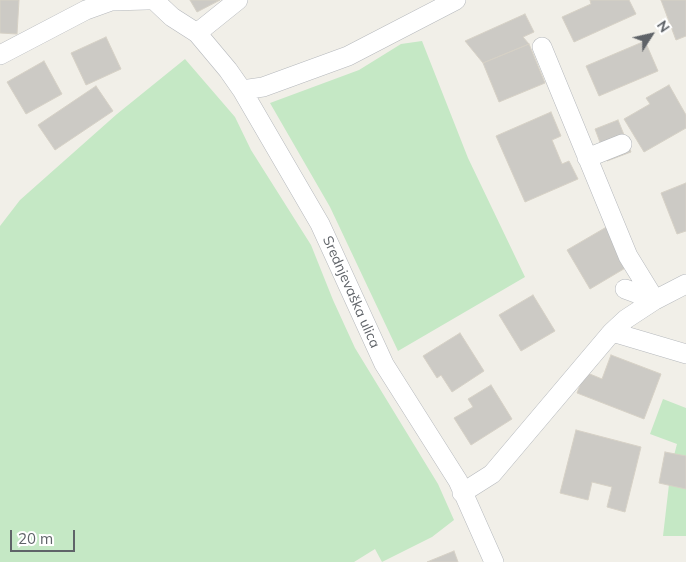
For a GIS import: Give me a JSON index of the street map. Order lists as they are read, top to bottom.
{
  "streets": {
    "street": ["Srednjevaška ulica"]
  },
  "scale_bar": "20 m",
  "north": "top right"
}
